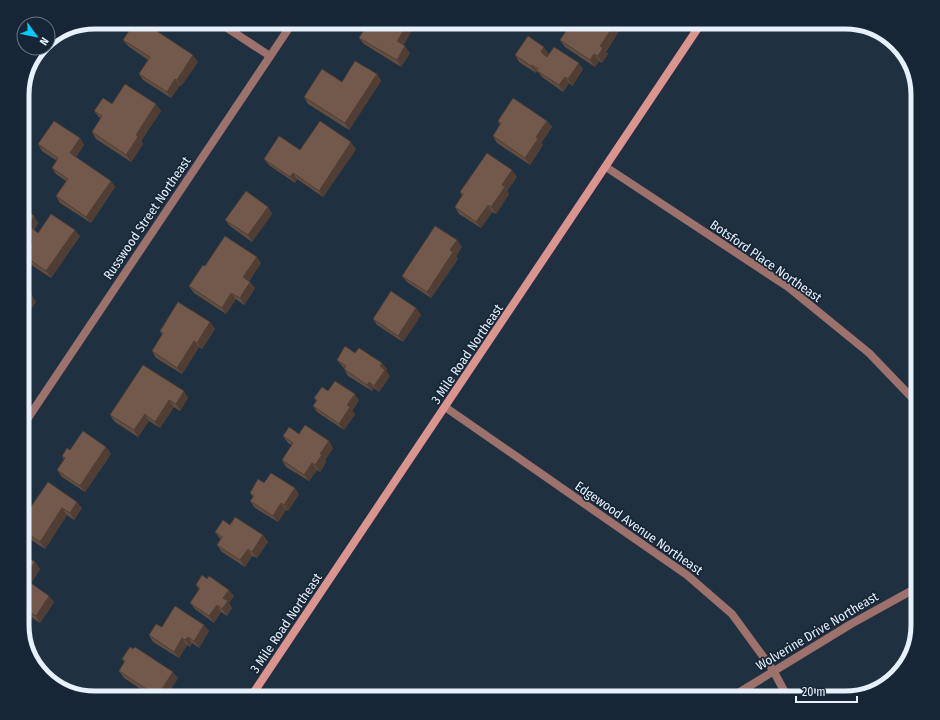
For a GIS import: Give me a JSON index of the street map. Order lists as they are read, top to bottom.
{
  "streets": {
    "main road": ["3 Mile Road Northeast"],
    "street": [
      "Russwood Street Northeast",
      "Botsford Place Northeast",
      "Edgewood Avenue Northeast",
      "Wolverine Drive Northeast"
    ]
  },
  "crossings": [
    ["Botsford Place Northeast", "3 Mile Road Northeast"],
    ["3 Mile Road Northeast", "Edgewood Avenue Northeast"],
    ["Edgewood Avenue Northeast", "Wolverine Drive Northeast"]
  ],
  "scale_bar": "20 m",
  "north": "bottom right"
}
